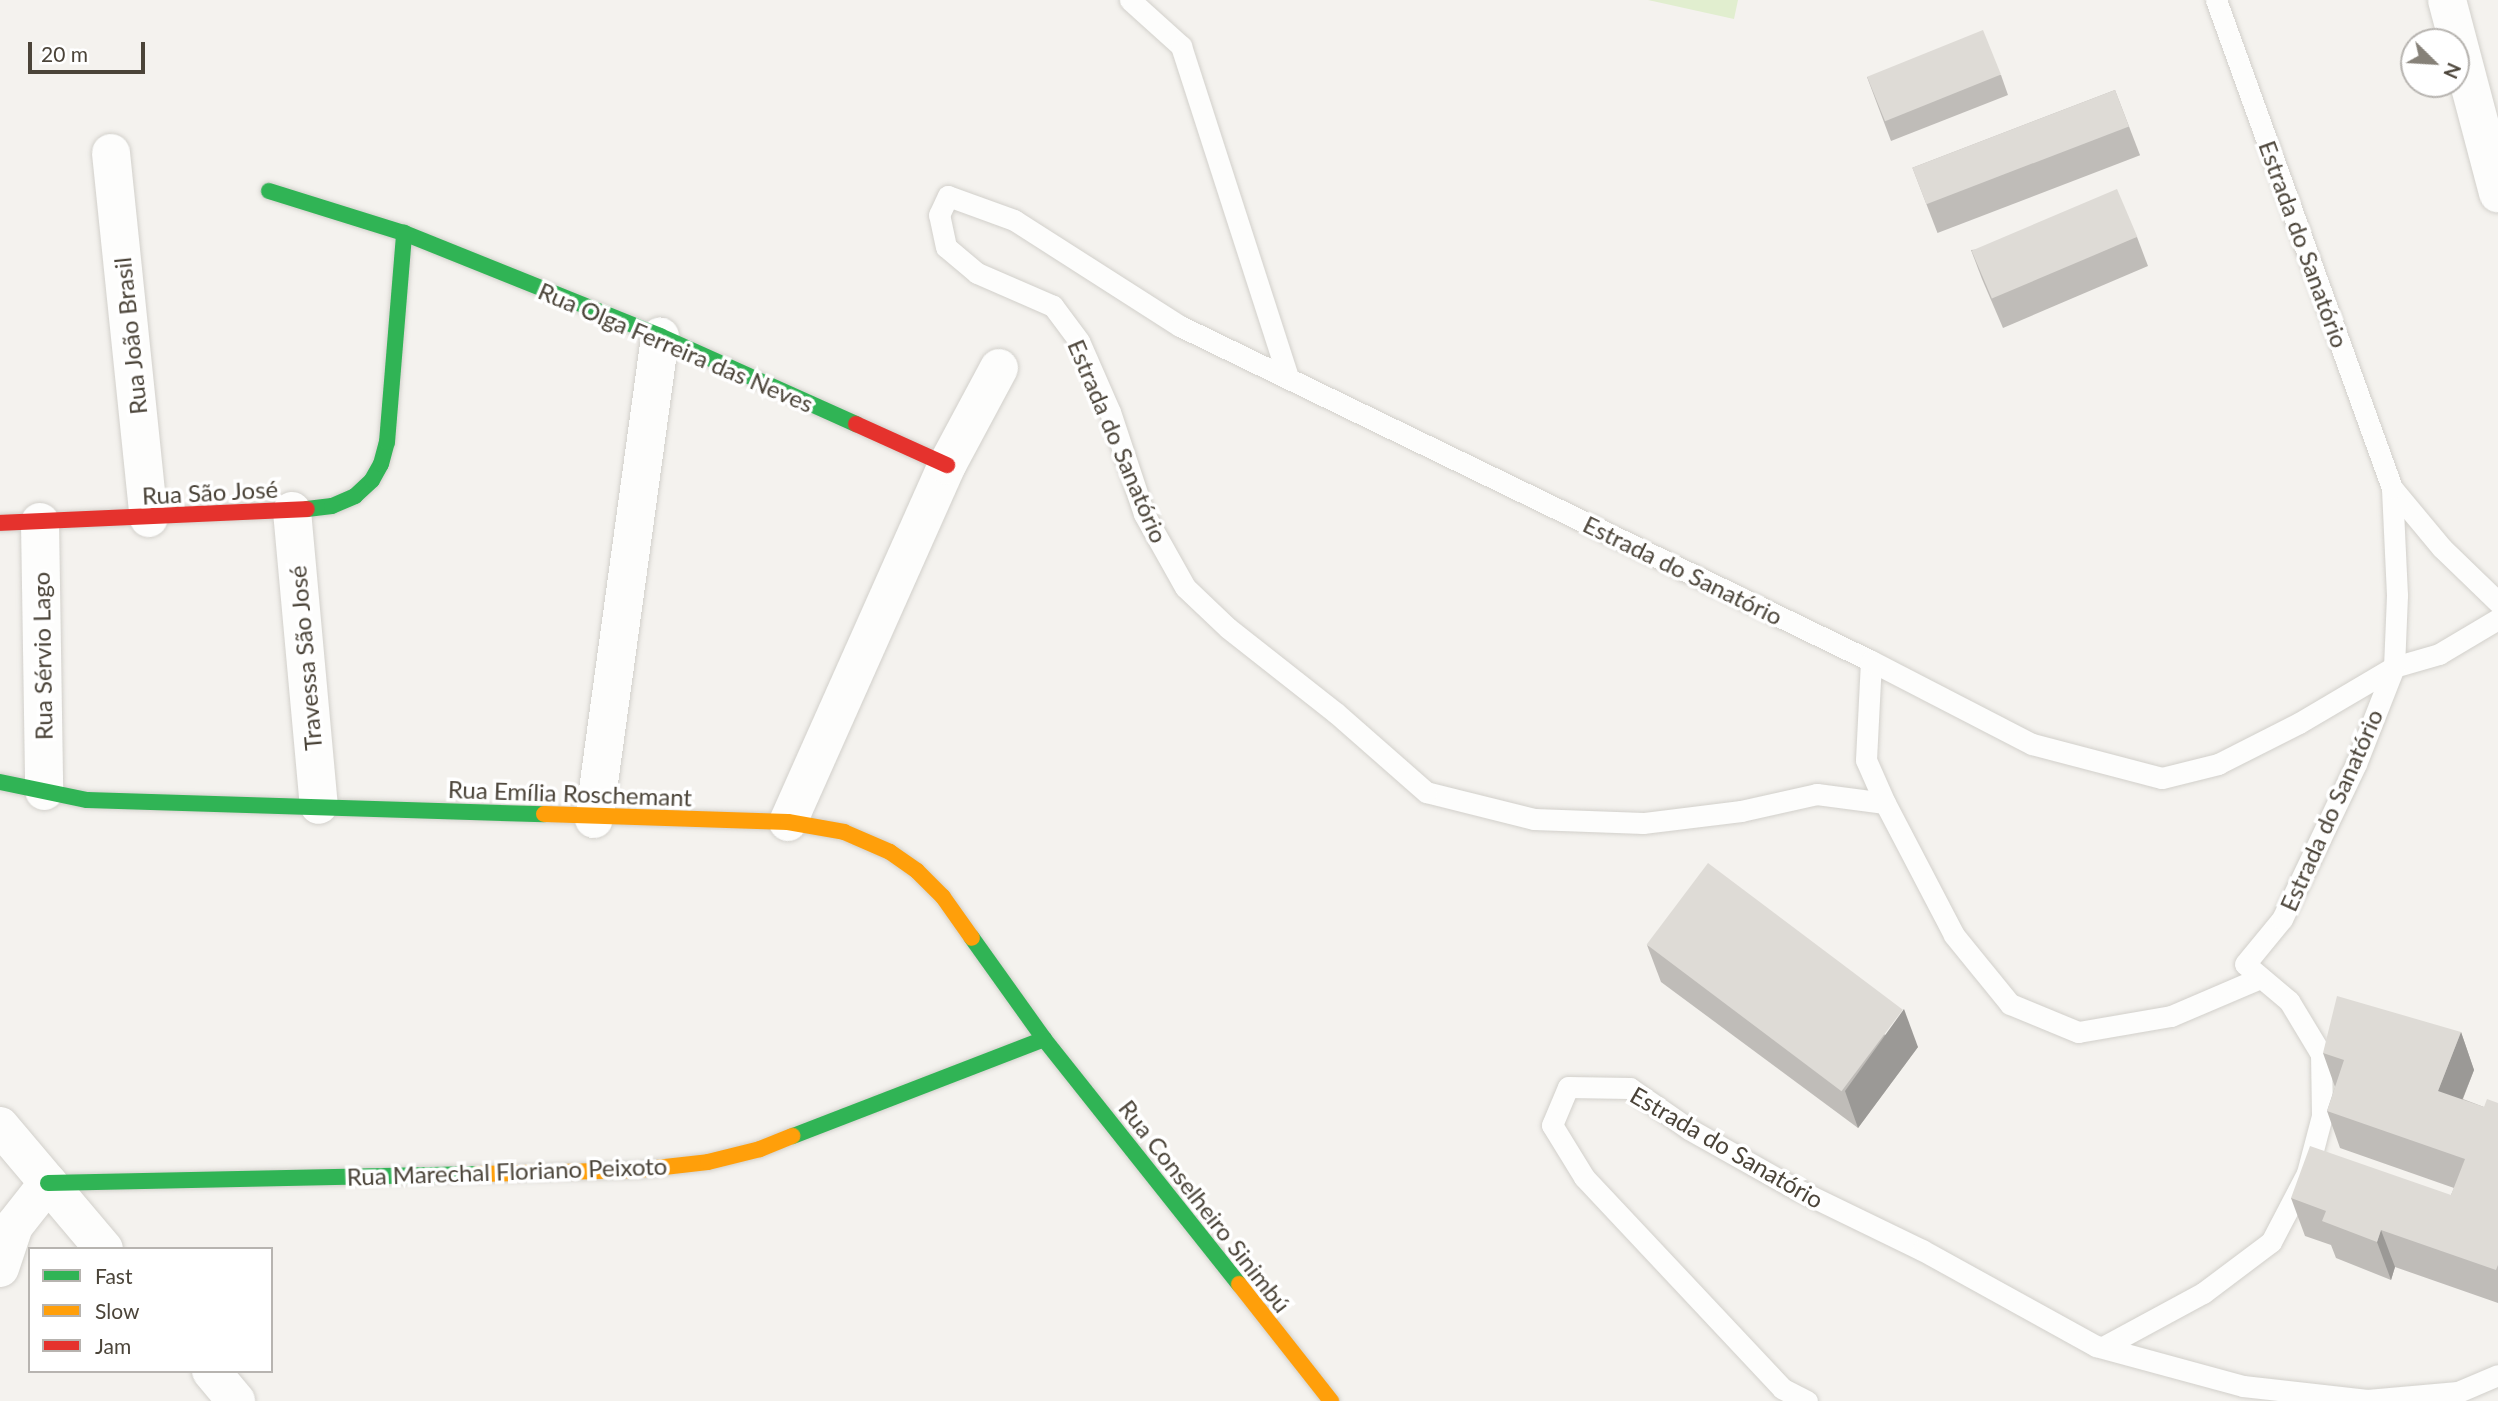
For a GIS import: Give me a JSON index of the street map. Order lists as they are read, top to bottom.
{
  "streets": {
    "street": [
      "Rua João Brasil",
      "Rua Olga Ferreira das Neves",
      "Rua São José",
      "Rua Sérvio Lago",
      "Travessa São José",
      "Rua Emília Roschemant",
      "Rua Marechal Floriano Peixoto",
      "Rua Conselheiro Sinimbú"
    ],
    "lane": ["Estrada do Sanatório"]
  },
  "crossings": [
    ["Rua João Brasil", "Rua São José"],
    ["Rua Olga Ferreira das Neves", "Rua São José"],
    ["Rua São José", "Rua Sérvio Lago"],
    ["Rua São José", "Travessa São José"],
    ["Rua Sérvio Lago", "Rua Emília Roschemant"],
    ["Travessa São José", "Rua Emília Roschemant"],
    ["Rua Emília Roschemant", "Rua Marechal Floriano Peixoto"],
    ["Rua Emília Roschemant", "Rua Conselheiro Sinimbú"],
    ["Rua Marechal Floriano Peixoto", "Rua Conselheiro Sinimbú"]
  ],
  "legend": ["Fast", "Slow", "Jam"],
  "scale_bar": "20 m",
  "north": "bottom right"
}
